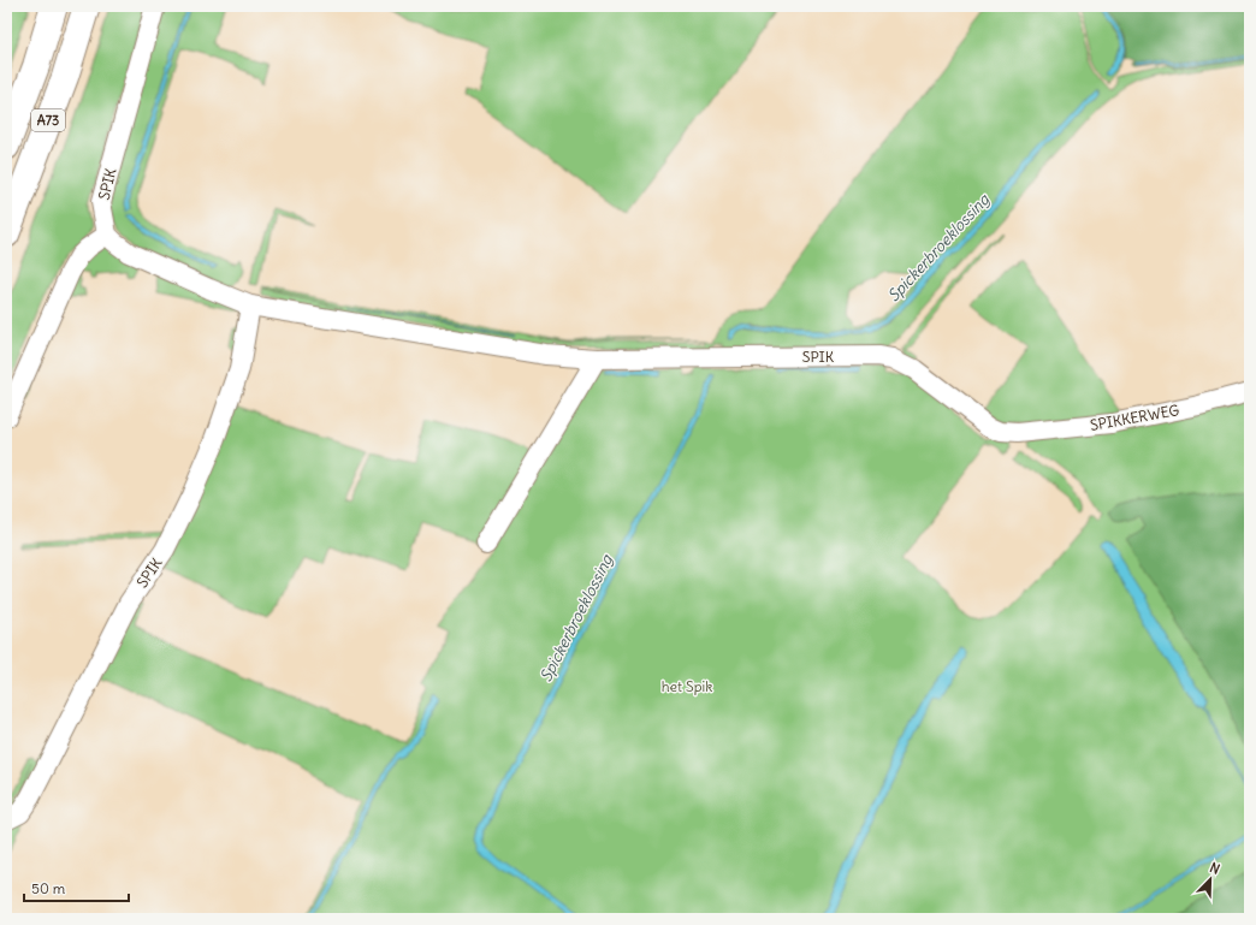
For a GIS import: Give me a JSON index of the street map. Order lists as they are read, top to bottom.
{
  "streets": {
    "highway": ["A73"],
    "street": ["SPIK", "SPIKKERWEG"]
  },
  "crossings": [
    ["SPIK", "SPIKKERWEG"]
  ],
  "water": ["Spickerbroeklossing"],
  "parks": ["het Spik"],
  "scale_bar": "50 m",
  "north": "top right"
}
